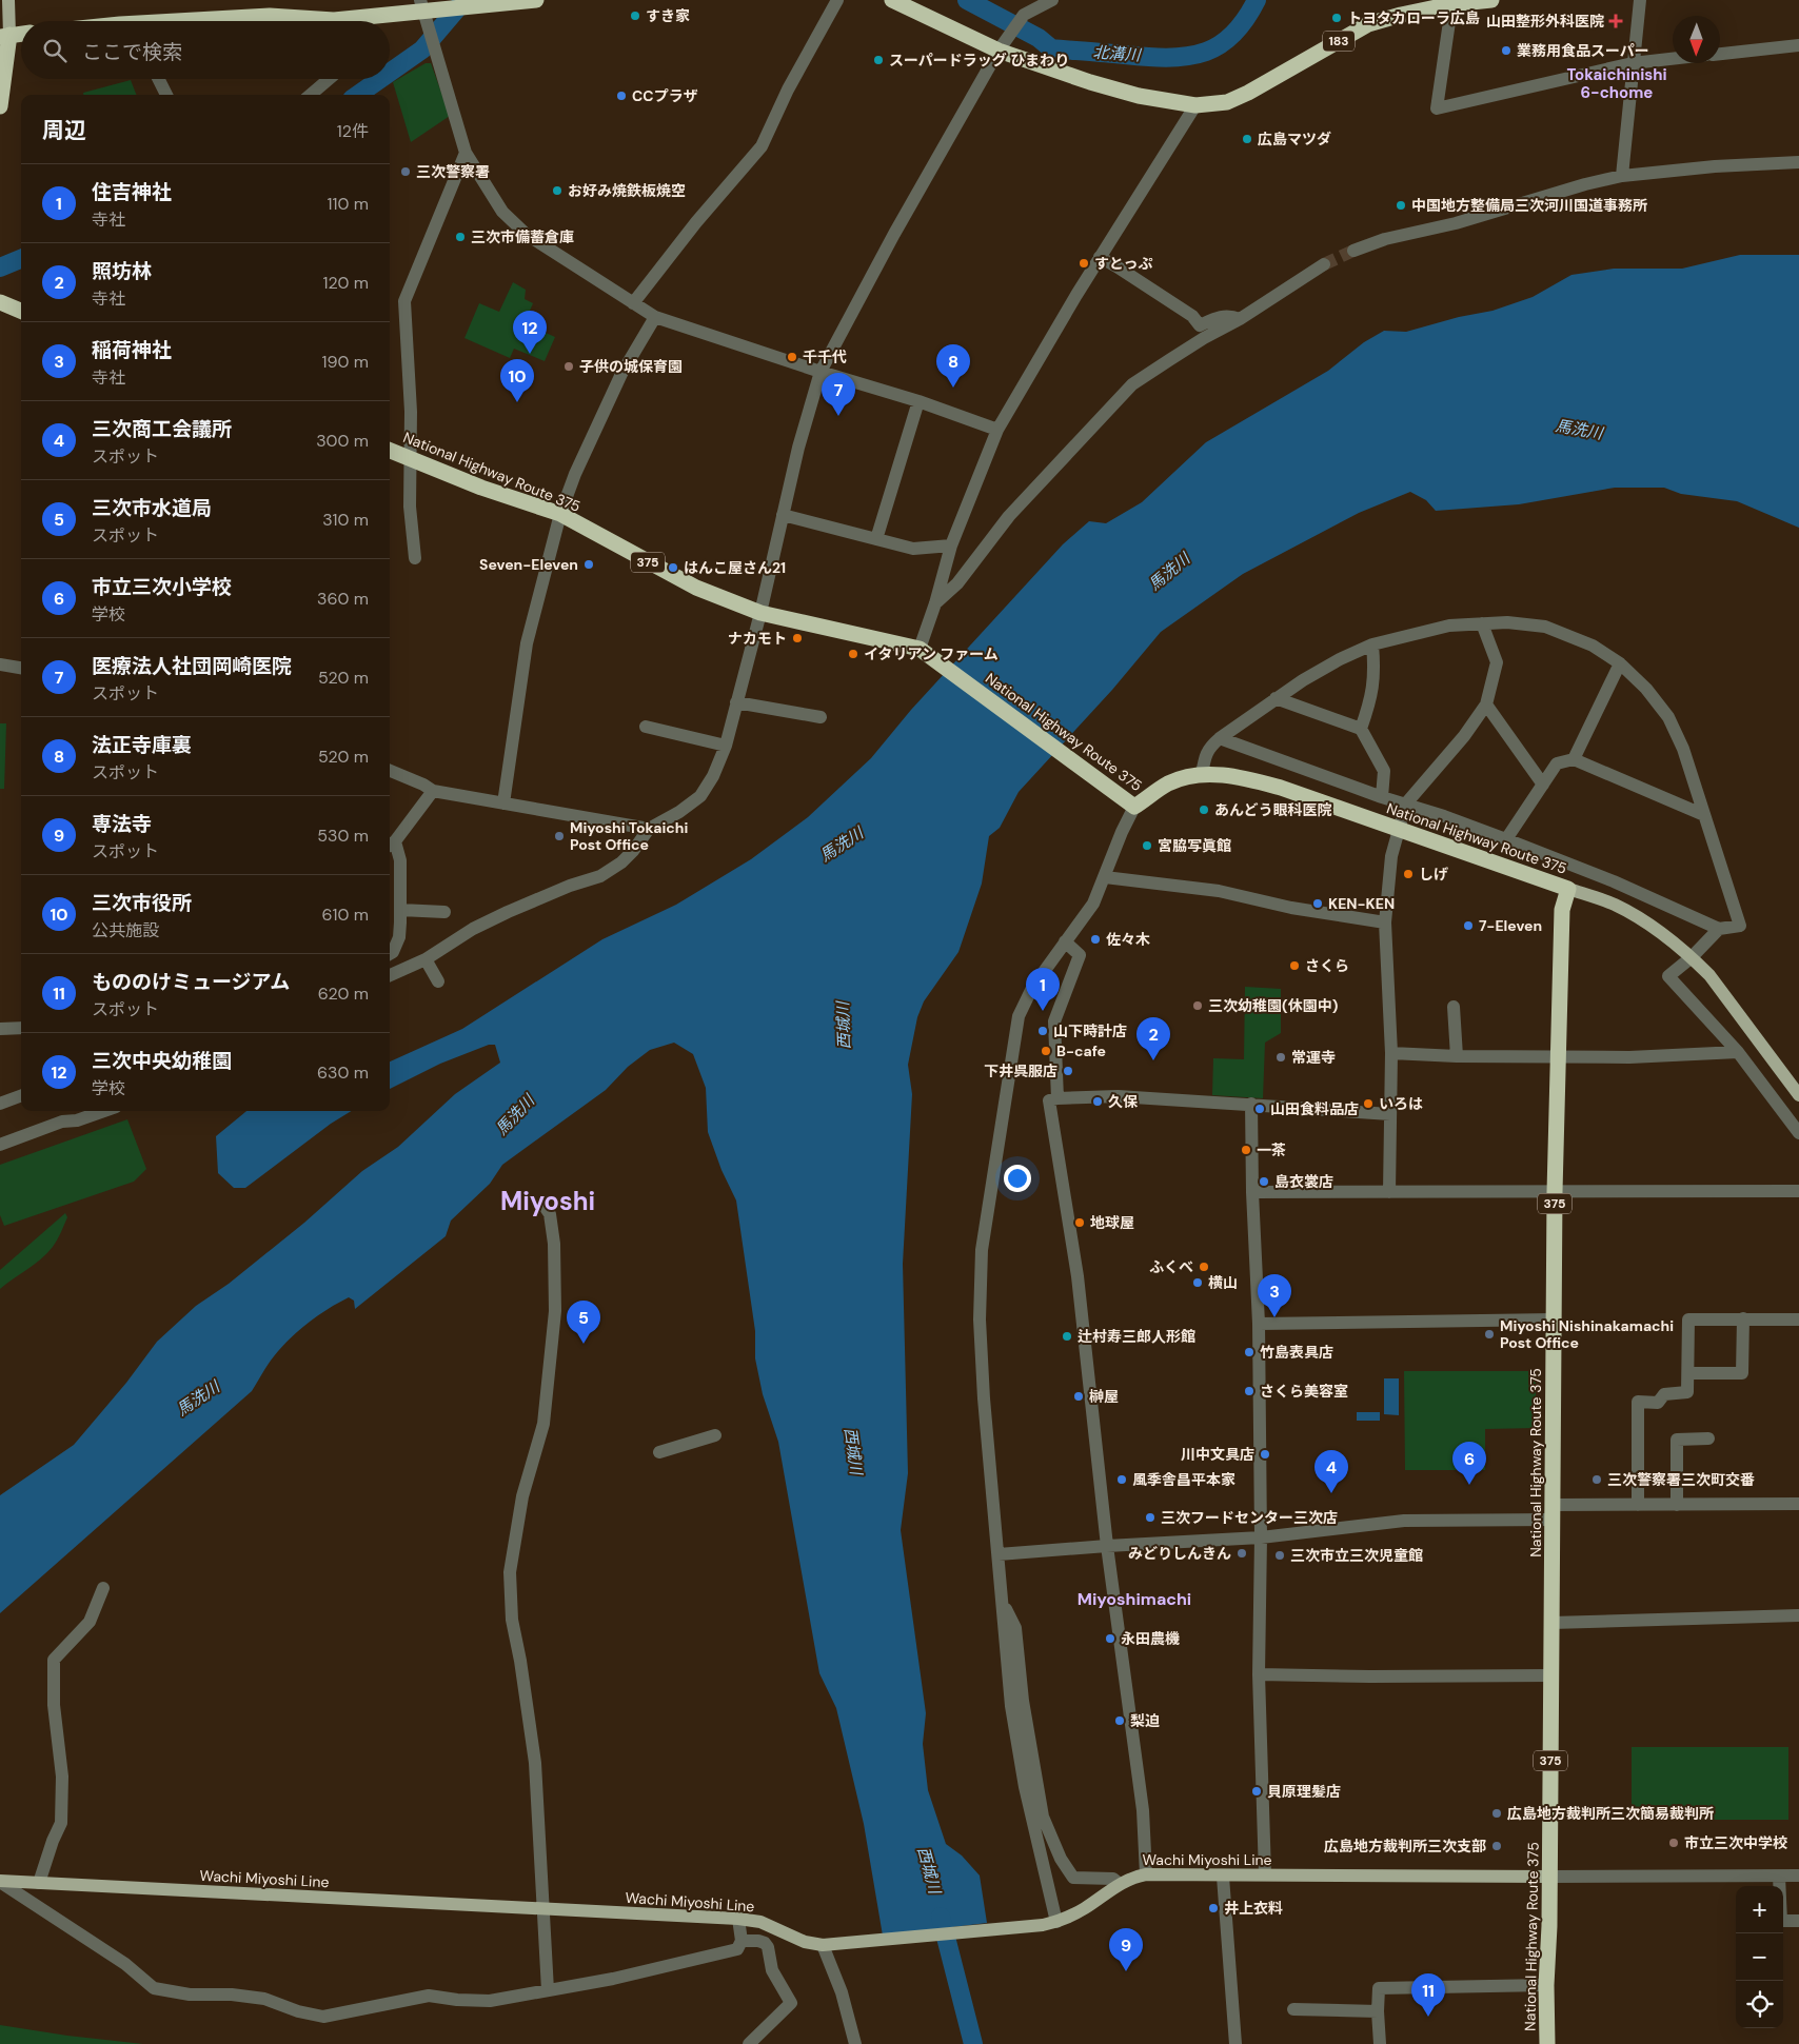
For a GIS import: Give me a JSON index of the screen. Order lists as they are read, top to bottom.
{
  "streets": {
    "highway": ["183", "National Highway Route 375", "375"],
    "main road": ["Wachi Miyoshi Line"]
  },
  "crossings": [
    ["National Highway Route 375", "Wachi Miyoshi Line"]
  ],
  "districts": ["Tokaichinishi 6-chome", "Miyoshi", "Miyoshimachi"],
  "water": ["北溝川", "馬洗川", "西城川"],
  "places": {
    "other": [
      "すき家",
      "トヨタカローラ広島",
      "業務用食品スーパー",
      "スーパードラッグ ひまわり",
      "CCプラザ",
      "広島マツダ",
      "三次警察署",
      "お好み焼鉄板焼空",
      "中国地方整備局三次河川国道事務所",
      "三次市備蓄倉庫",
      "すとっぷ",
      "千千代",
      "子供の城保育園",
      "Seven-Eleven",
      "はんこ屋さん21",
      "ナカモト",
      "イタリアン ファーム",
      "あんどう眼科医院",
      "Miyoshi Tokaichi Post Office",
      "宮脇写眞館",
      "しげ",
      "KEN-KEN",
      "7-Eleven",
      "佐々木",
      "さくら",
      "三次幼稚園(休園中)",
      "山下時計店",
      "B-cafe",
      "常運寺",
      "下井呉服店",
      "久保",
      "いろは",
      "山田食料品店",
      "一茶",
      "島衣裳店",
      "地球屋",
      "ふくべ",
      "横山",
      "Miyoshi Nishinakamachi Post Office",
      "辻村寿三郎人形館",
      "竹島表具店",
      "さくら美容室",
      "榊屋",
      "川中文具店",
      "風季舎昌平本家",
      "三次警察署三次町交番",
      "三次フードセンター三次店",
      "みどりしんきん",
      "三次市立三次児童館",
      "永田農機",
      "梨迫",
      "貝原理髪店",
      "広島地方裁判所三次簡易裁判所",
      "市立三次中学校",
      "広島地方裁判所三次支部",
      "井上衣料"
    ],
    "health": ["山田整形外科医院"]
  },
  "north": "bottom",
  "page": {
    "search": "ここで検索",
    "heading": ["周辺", "12件"],
    "list": [
      {
        "mark": "1",
        "name": "住吉神社",
        "note": "寺社",
        "value": "110 m"
      },
      {
        "mark": "2",
        "name": "照坊林",
        "note": "寺社",
        "value": "120 m"
      },
      {
        "mark": "3",
        "name": "稲荷神社",
        "note": "寺社",
        "value": "190 m"
      },
      {
        "mark": "4",
        "name": "三次商工会議所",
        "note": "スポット",
        "value": "300 m"
      },
      {
        "mark": "5",
        "name": "三次市水道局",
        "note": "スポット",
        "value": "310 m"
      },
      {
        "mark": "6",
        "name": "市立三次小学校",
        "note": "学校",
        "value": "360 m"
      },
      {
        "mark": "7",
        "name": "医療法人社団岡崎医院",
        "note": "スポット",
        "value": "520 m"
      },
      {
        "mark": "8",
        "name": "法正寺庫裏",
        "note": "スポット",
        "value": "520 m"
      },
      {
        "mark": "9",
        "name": "専法寺",
        "note": "スポット",
        "value": "530 m"
      },
      {
        "mark": "10",
        "name": "三次市役所",
        "note": "公共施設",
        "value": "610 m"
      },
      {
        "mark": "11",
        "name": "もののけミュージアム",
        "note": "スポット",
        "value": "620 m"
      },
      {
        "mark": "12",
        "name": "三次中央幼稚園",
        "note": "学校",
        "value": "630 m"
      }
    ],
    "pins": [
      "12",
      "8",
      "10",
      "7",
      "1",
      "2",
      "3",
      "5",
      "6",
      "4",
      "9",
      "11"
    ],
    "map_buttons": ["+", "−"]
  }
}
